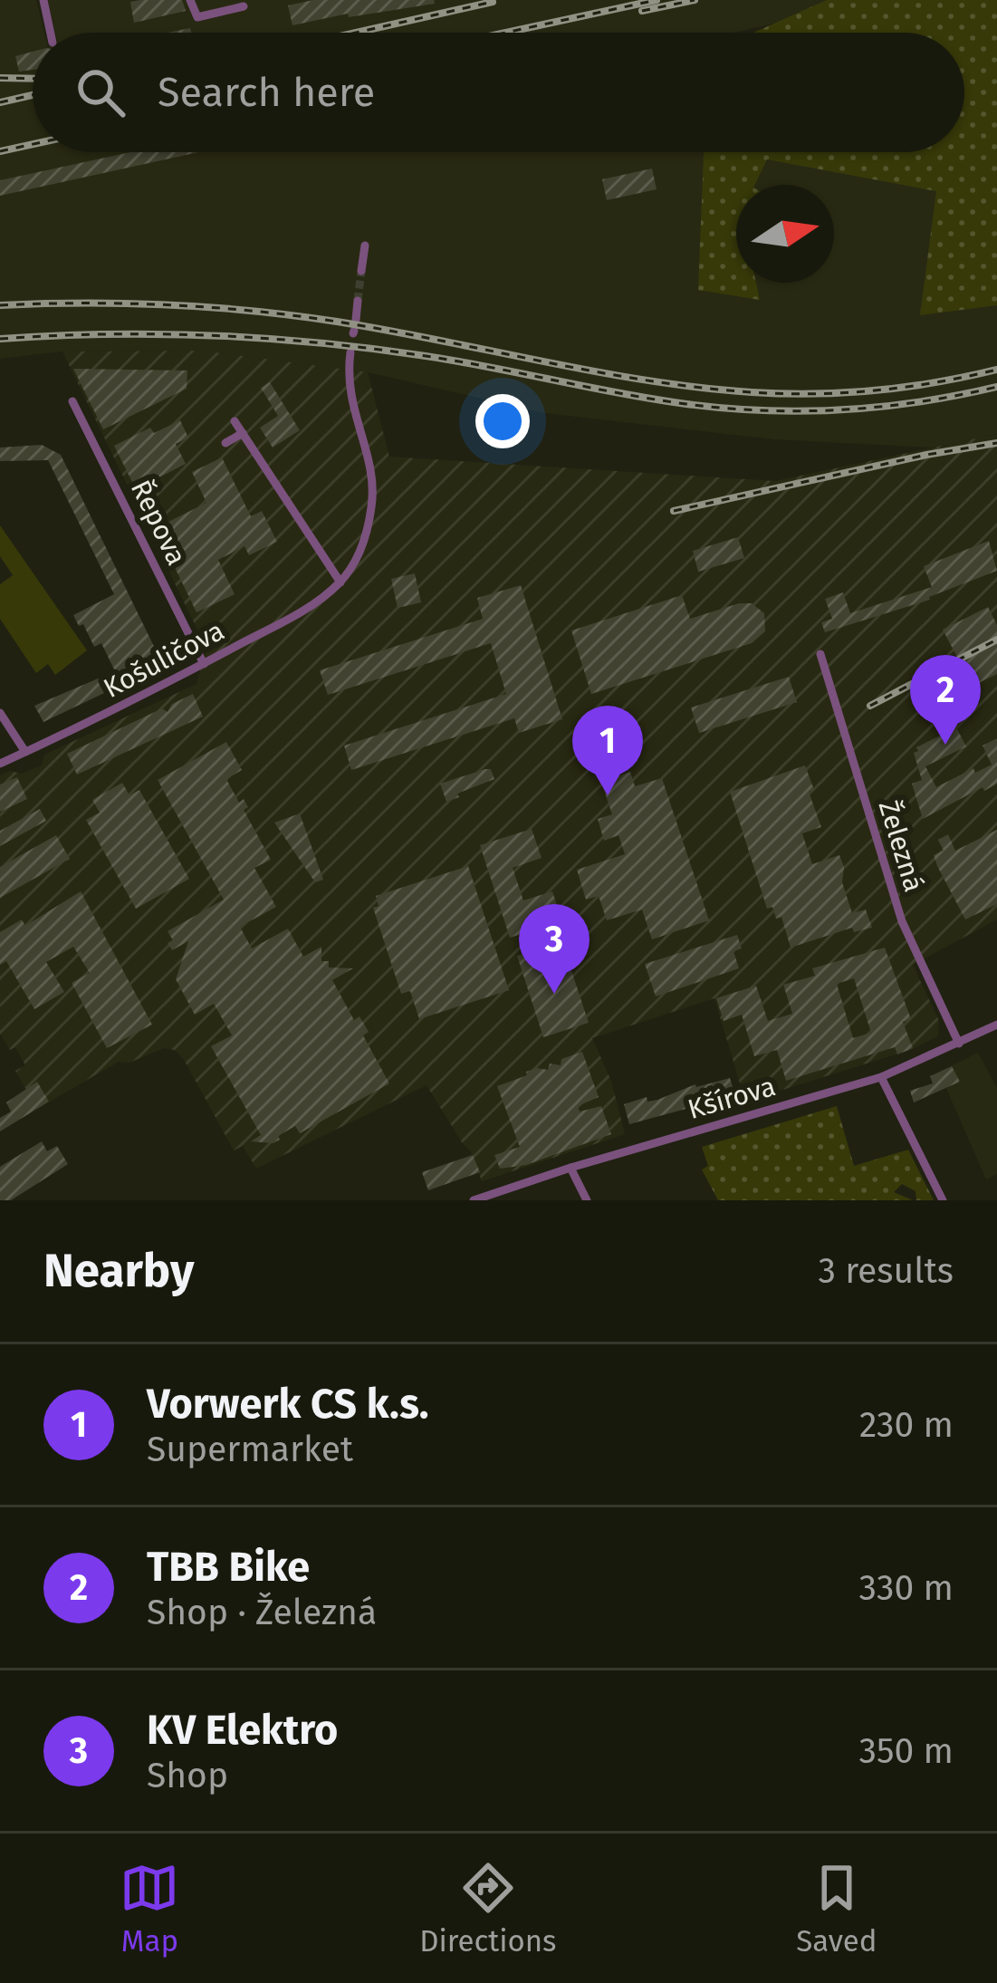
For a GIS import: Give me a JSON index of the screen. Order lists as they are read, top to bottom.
{
  "streets": {
    "street": [
      "Řepova",
      "Košuličova",
      "Železná",
      "Kšírova"
    ]
  },
  "crossings": [
    ["Řepova", "Košuličova"],
    ["Železná", "Kšírova"]
  ],
  "north": "right",
  "page": {
    "search": "Search here",
    "pins": ["2", "1", "3"],
    "heading": ["Nearby", "3 results"],
    "list": [
      {
        "mark": "1",
        "name": "Vorwerk CS k.s.",
        "note": "Supermarket",
        "value": "230 m"
      },
      {
        "mark": "2",
        "name": "TBB Bike",
        "note": "Shop · Železná",
        "value": "330 m"
      },
      {
        "mark": "3",
        "name": "KV Elektro",
        "note": "Shop",
        "value": "350 m"
      }
    ],
    "nav": ["Map", "Directions", "Saved"]
  }
}
